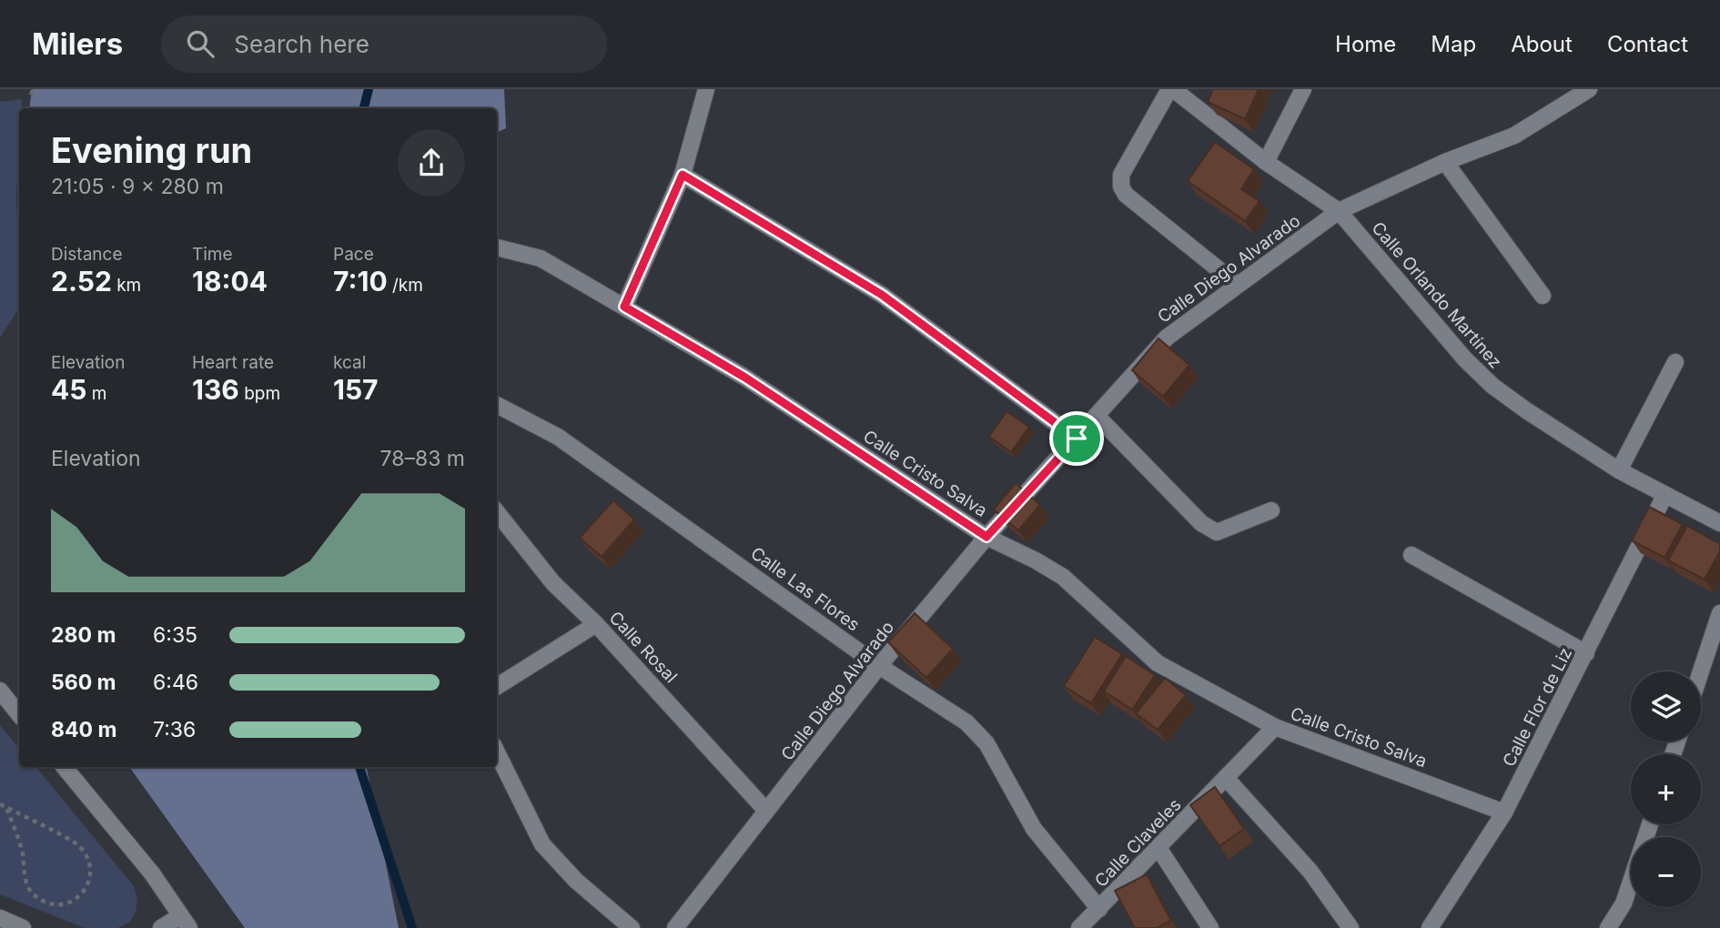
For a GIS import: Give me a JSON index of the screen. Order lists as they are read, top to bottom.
{
  "streets": {
    "street": [
      "Calle Diego Alvarado",
      "Calle Orlando Martínez",
      "Calle Cristo Salva",
      "Calle Las Flores",
      "Calle Rosal",
      "Calle Flor de Liz",
      "Calle Claveles"
    ]
  },
  "crossings": [
    ["Calle Diego Alvarado", "Calle Orlando Martínez"],
    ["Calle Diego Alvarado", "Calle Cristo Salva"],
    ["Calle Diego Alvarado", "Calle Las Flores"],
    ["Calle Diego Alvarado", "Calle Rosal"],
    ["Calle Orlando Martínez", "Calle Flor de Liz"],
    ["Calle Cristo Salva", "Calle Flor de Liz"],
    ["Calle Cristo Salva", "Calle Claveles"],
    ["Calle Las Flores", "Calle Claveles"]
  ],
  "page": {
    "header": "Milers",
    "search": "Search here",
    "nav": [
      "Home",
      "Map",
      "About",
      "Contact"
    ],
    "heading": ["Evening run", "21:05 · 9 × 280 m"],
    "stats": [
      ["Distance", "2.52 km"],
      ["Time", "18:04"],
      ["Pace", "7:10 /km"],
      ["Elevation", "45 m"],
      ["Heart rate", "136 bpm"],
      ["kcal", "157"]
    ],
    "chart": ["Elevation", "78–83 m"],
    "list": [
      {
        "name": "280 m",
        "note": "6:35"
      },
      {
        "name": "560 m",
        "note": "6:46"
      },
      {
        "name": "840 m",
        "note": "7:36"
      }
    ],
    "map_buttons": ["+", "−"]
  }
}
